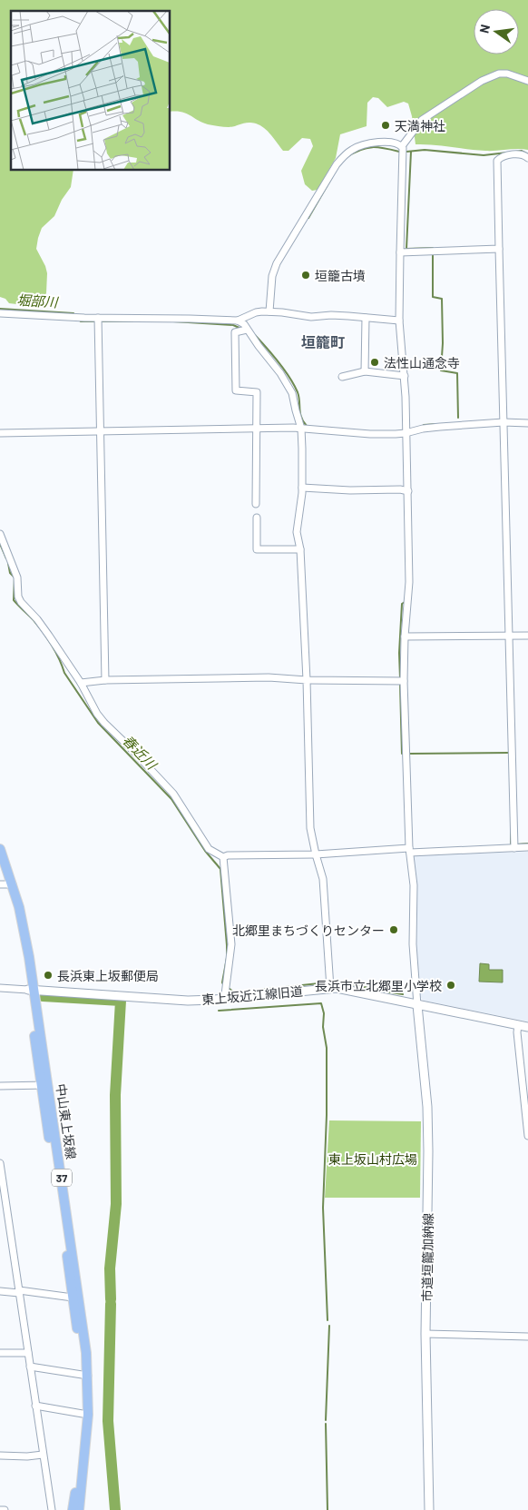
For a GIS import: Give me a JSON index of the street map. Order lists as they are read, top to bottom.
{
  "streets": {
    "main road": ["中山東上坂線", "37"],
    "street": ["東上坂近江線旧道", "市道垣籠加納線"]
  },
  "crossings": [
    ["東上坂近江線旧道", "中山東上坂線"],
    ["東上坂近江線旧道", "市道垣籠加納線"]
  ],
  "districts": ["垣籠町"],
  "water": ["堀部川", "春近川"],
  "parks": ["東上坂山村広場"],
  "places": [
    "天満神社",
    "垣籠古墳",
    "法性山通念寺",
    "北郷里まちづくりセンター",
    "長浜東上坂郵便局",
    "長浜市立北郷里小学校"
  ],
  "north": "left"
}
